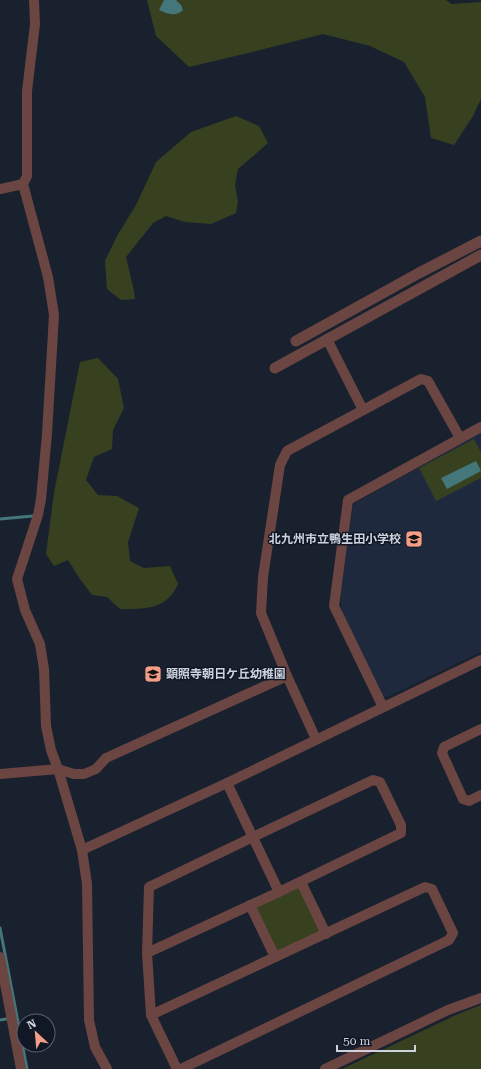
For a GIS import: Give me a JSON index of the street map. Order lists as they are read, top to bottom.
{
  "places": {
    "school or university": ["北九州市立鴨生田小学校", "顕照寺朝日ケ丘幼稚園"]
  },
  "scale_bar": "50 m",
  "north": "top left"
}
